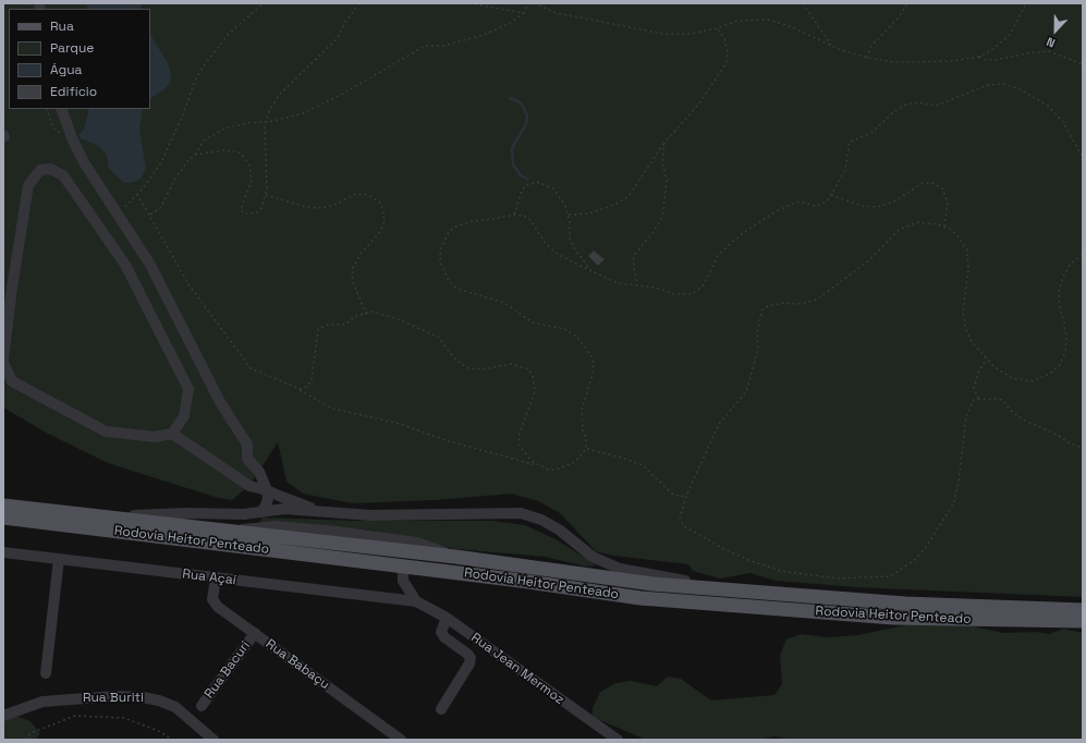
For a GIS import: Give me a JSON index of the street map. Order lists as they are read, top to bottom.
{
  "streets": {
    "main road": ["Rodovia Heitor Penteado"],
    "street": [
      "Rua Açaí",
      "Rua Babaçu",
      "Rua Jean Mermoz",
      "Rua Bacuri",
      "Rua Buriti"
    ]
  },
  "crossings": [
    ["Rua Açaí", "Rua Babaçu"],
    ["Rua Açaí", "Rua Jean Mermoz"],
    ["Rua Babaçu", "Rua Bacuri"]
  ],
  "legend": [
    "Rua",
    "Parque",
    "Água",
    "Edifício"
  ],
  "north": "bottom"
}
